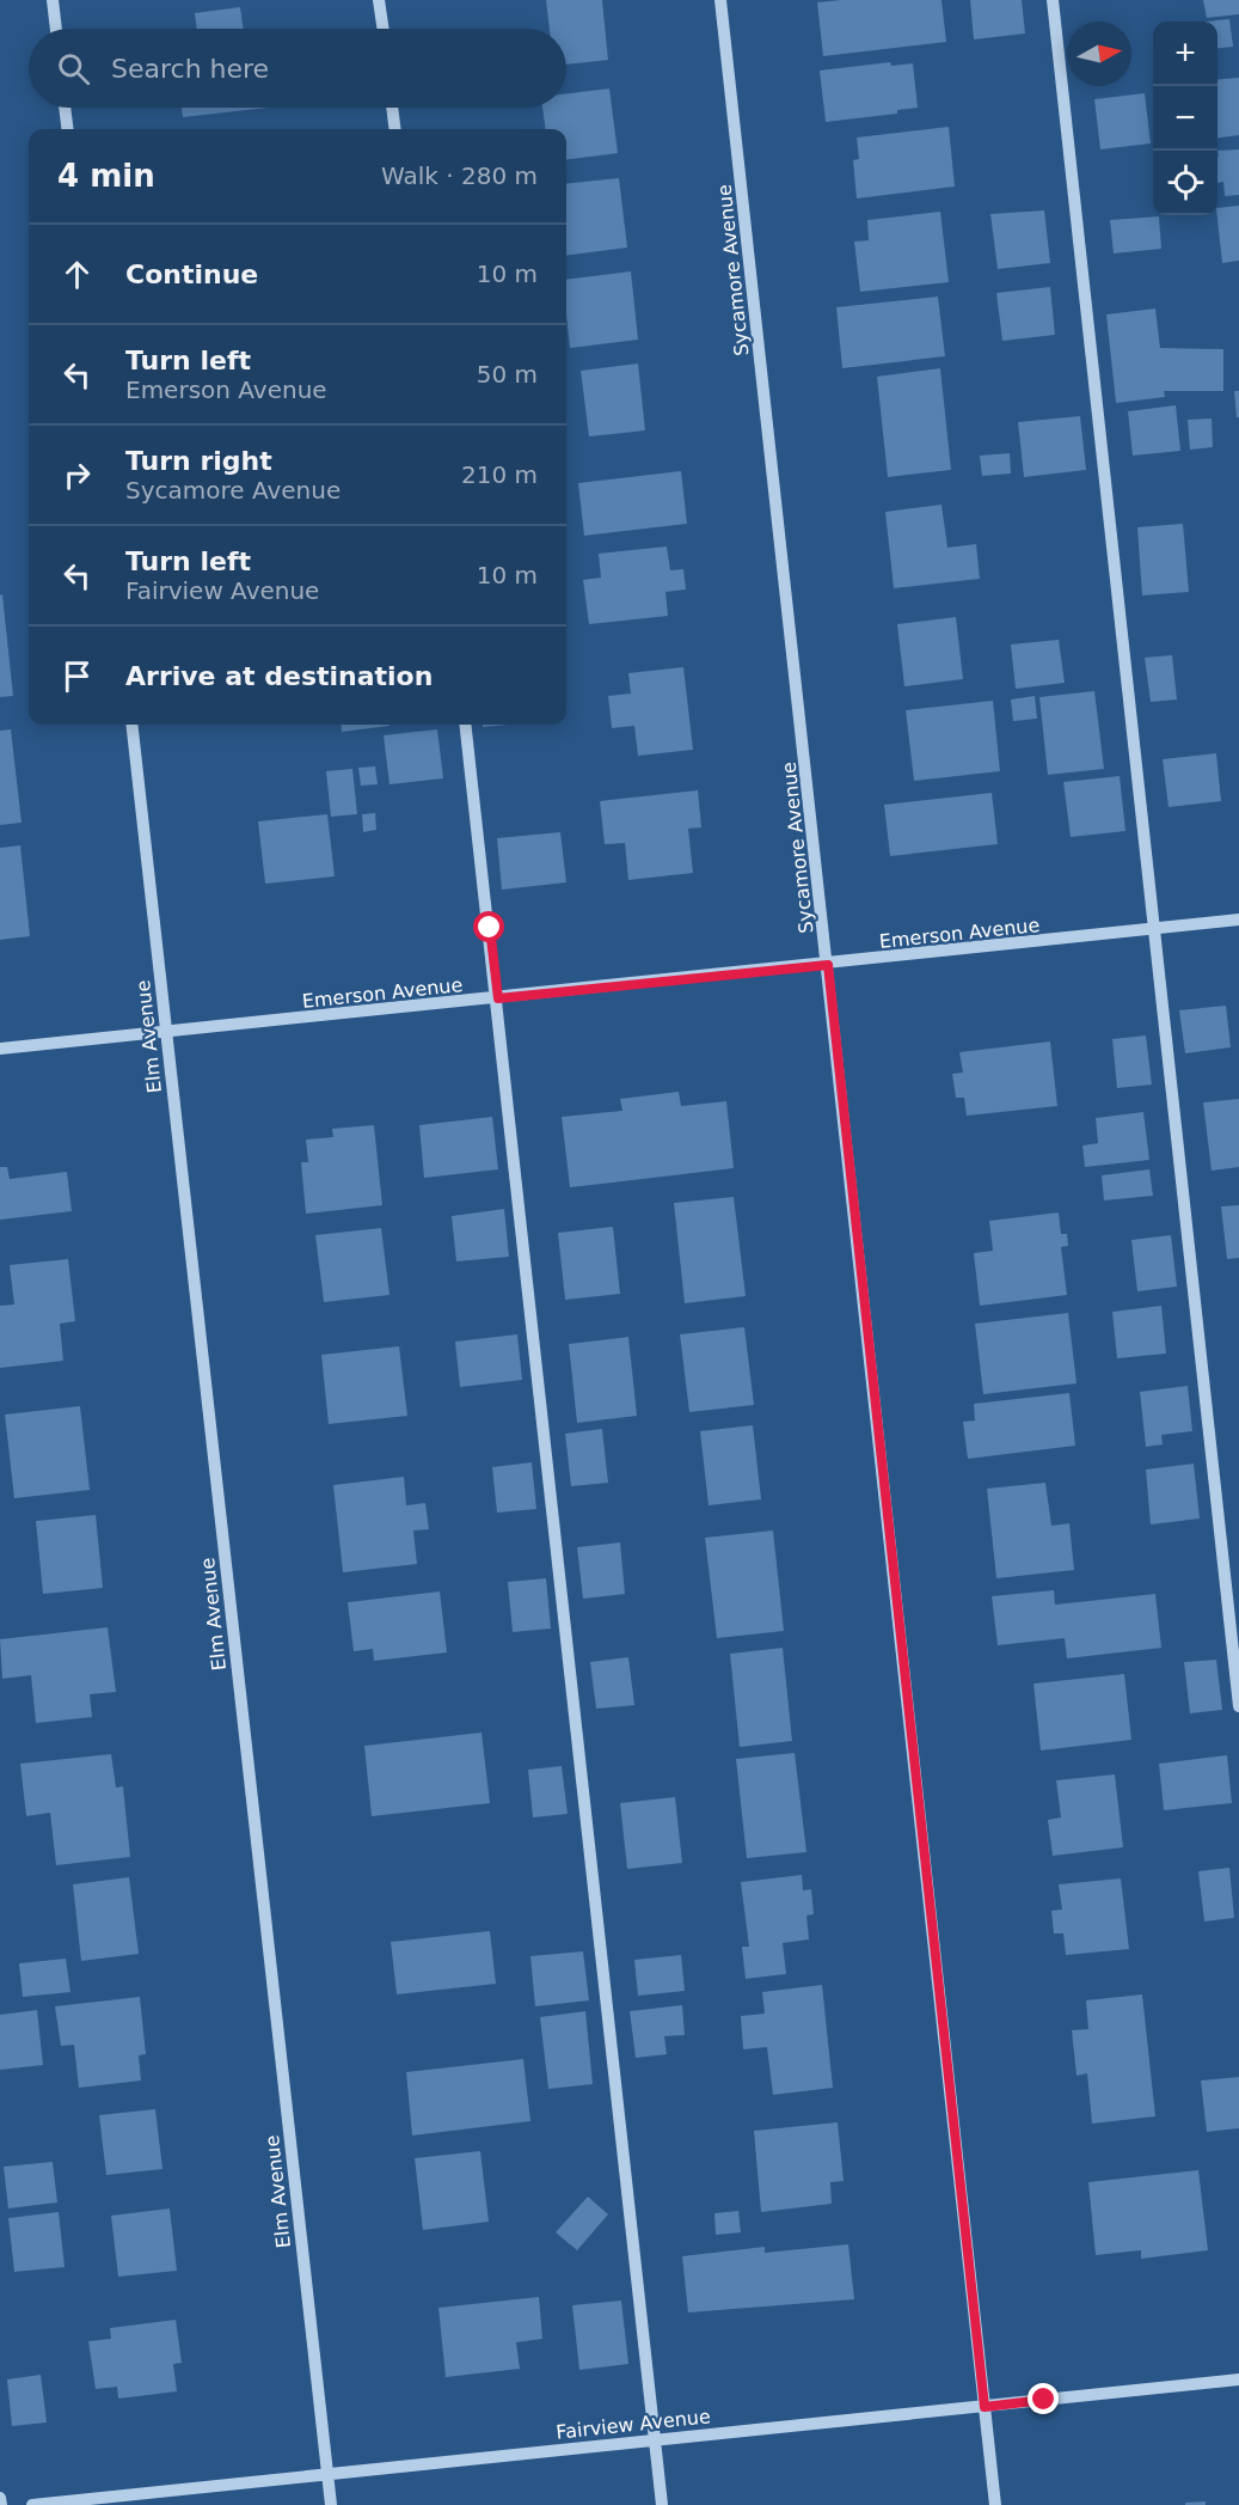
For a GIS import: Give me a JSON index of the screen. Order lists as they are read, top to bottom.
{
  "streets": {
    "street": [
      "Sycamore Avenue",
      "Emerson Avenue",
      "Elm Avenue",
      "Fairview Avenue"
    ]
  },
  "crossings": [
    ["Sycamore Avenue", "Emerson Avenue"],
    ["Sycamore Avenue", "Fairview Avenue"],
    ["Emerson Avenue", "Elm Avenue"],
    ["Elm Avenue", "Fairview Avenue"]
  ],
  "north": "right",
  "page": {
    "map_buttons": ["+", "−"],
    "search": "Search here",
    "heading": ["4 min", "Walk · 280 m"],
    "list": [
      ["Continue", "10 m"],
      ["Turn left", "Emerson Avenue", "50 m"],
      ["Turn right", "Sycamore Avenue", "210 m"],
      ["Turn left", "Fairview Avenue", "10 m"],
      "Arrive at destination"
    ]
  }
}
